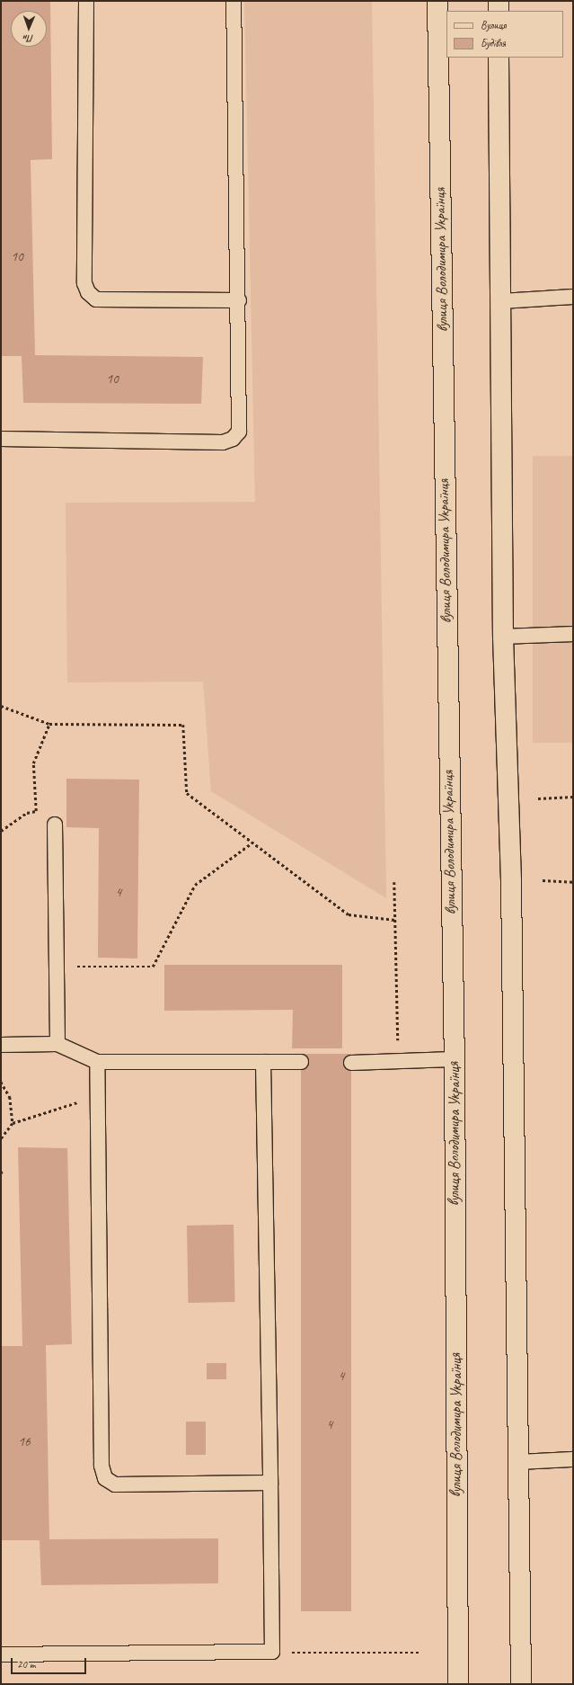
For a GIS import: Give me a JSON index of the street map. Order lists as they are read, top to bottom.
{
  "streets": {
    "street": ["вулиця Володимира Українця"]
  },
  "house_numbers": [
    "10",
    "10",
    "4",
    "4",
    "4",
    "16"
  ],
  "legend": ["Вулиця", "Будівля"],
  "scale_bar": "20 m",
  "north": "bottom"
}
